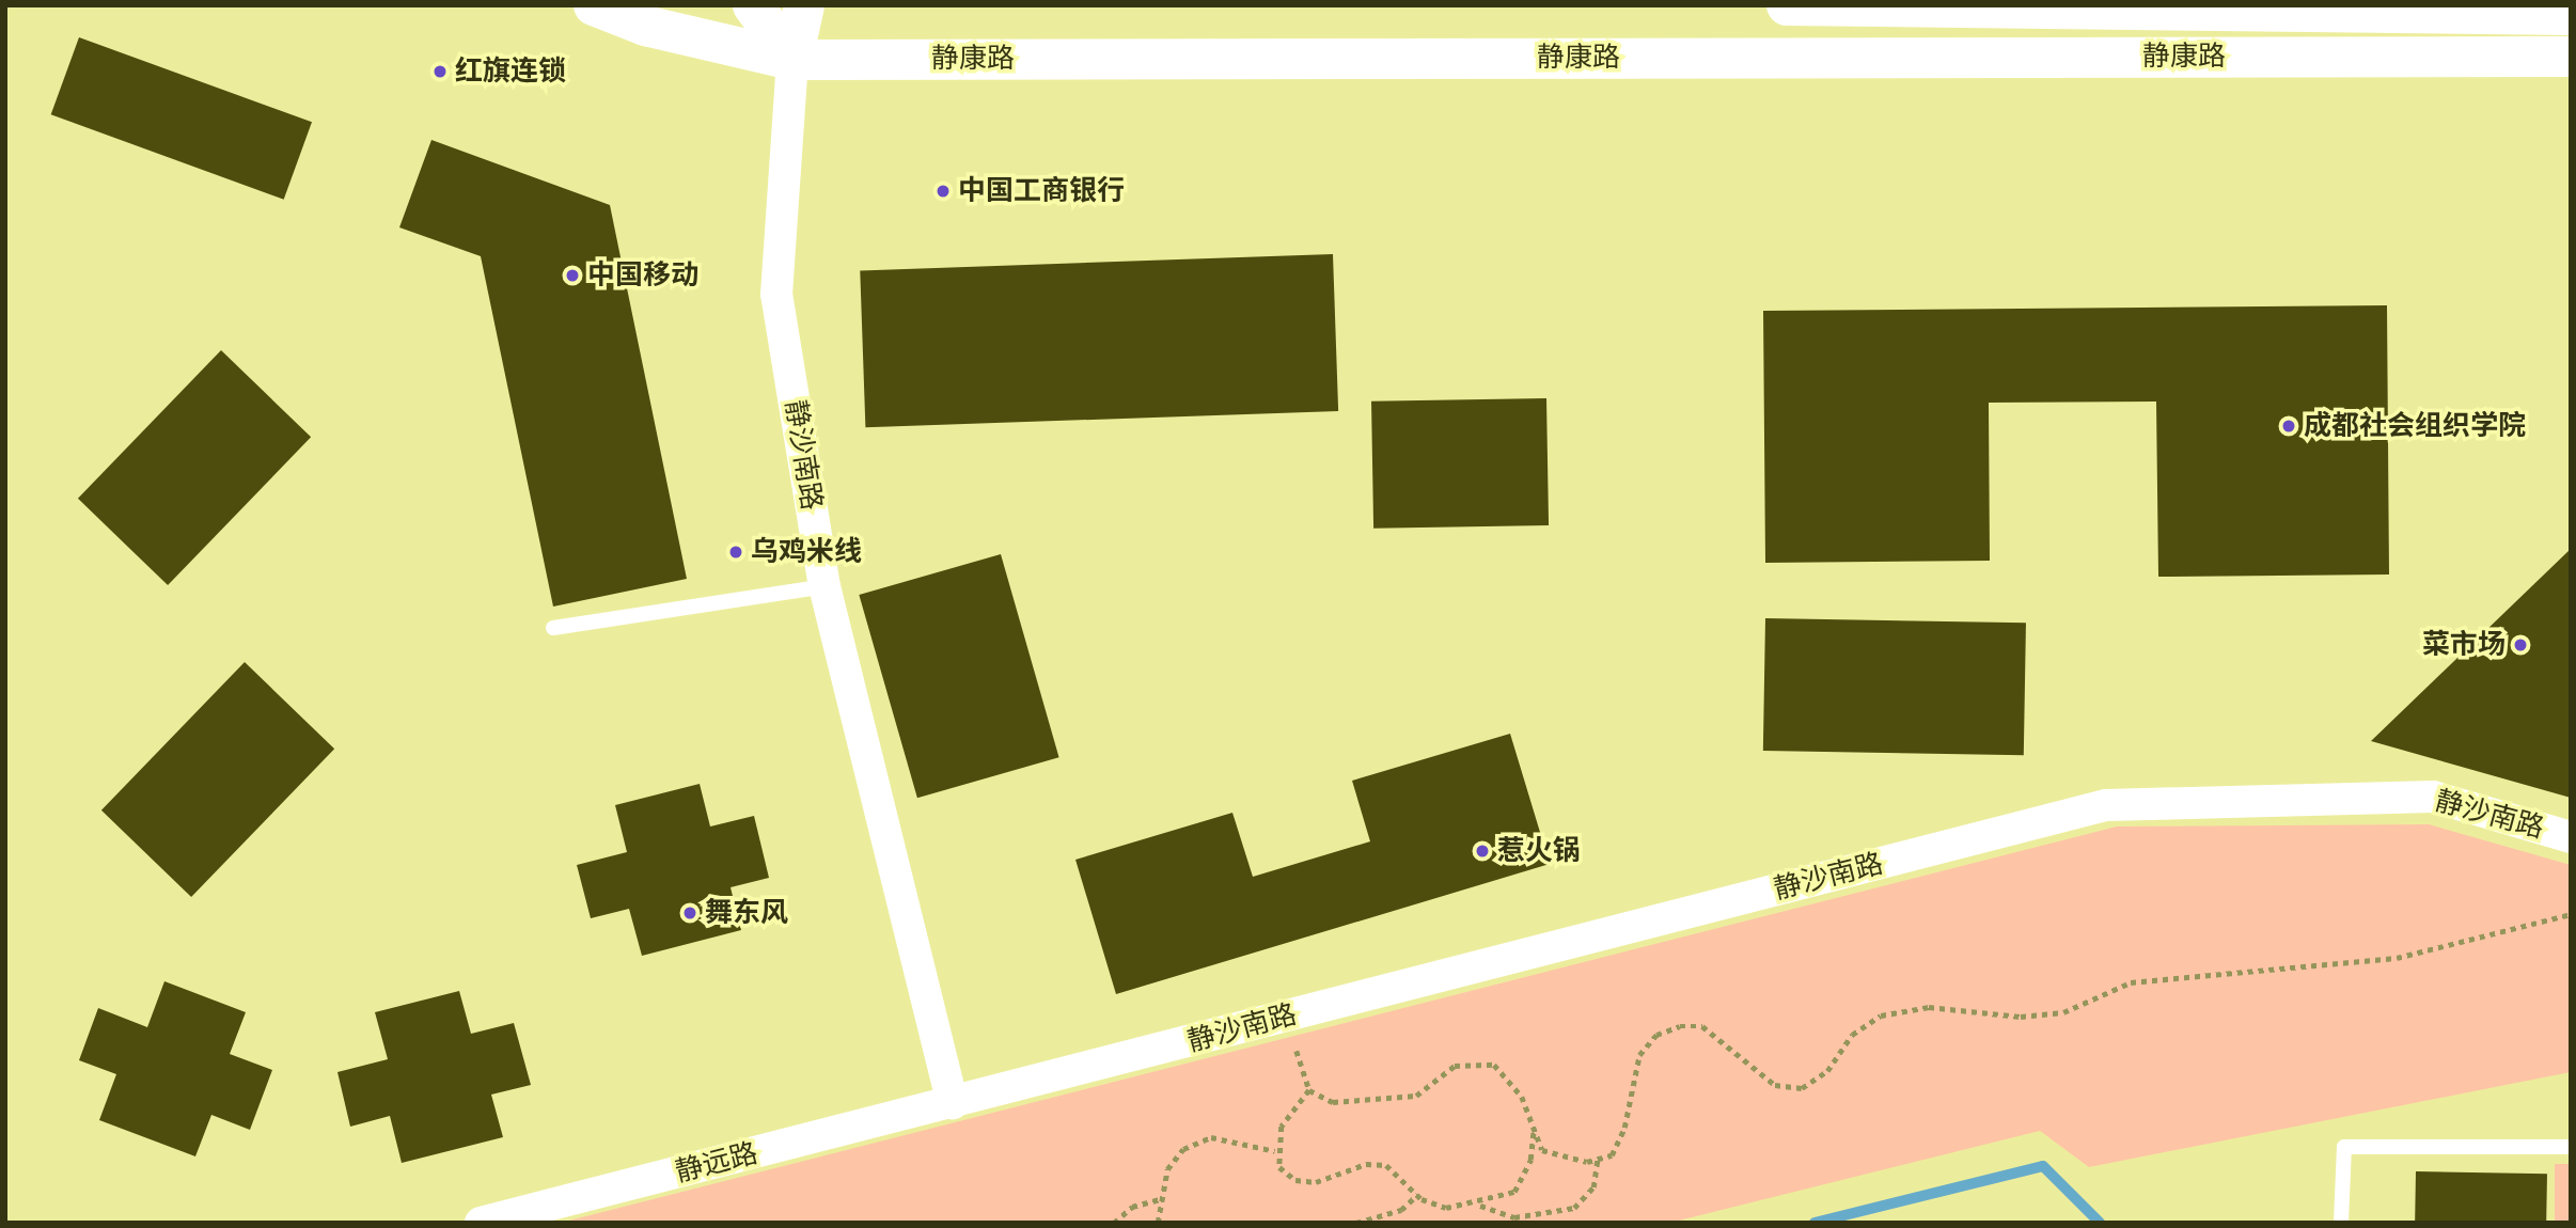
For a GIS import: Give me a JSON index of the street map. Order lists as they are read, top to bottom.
{
  "streets": {
    "main road": ["静康路"],
    "street": ["静沙南路", "静远路"]
  },
  "crossings": [
    ["静康路", "静沙南路"],
    ["静沙南路", "静远路"]
  ],
  "places": [
    "红旗连锁",
    "中国工商银行",
    "中国移动",
    "成都社会组织学院",
    "乌鸡米线",
    "菜市场",
    "惹火锅",
    "舞东风"
  ]
}
